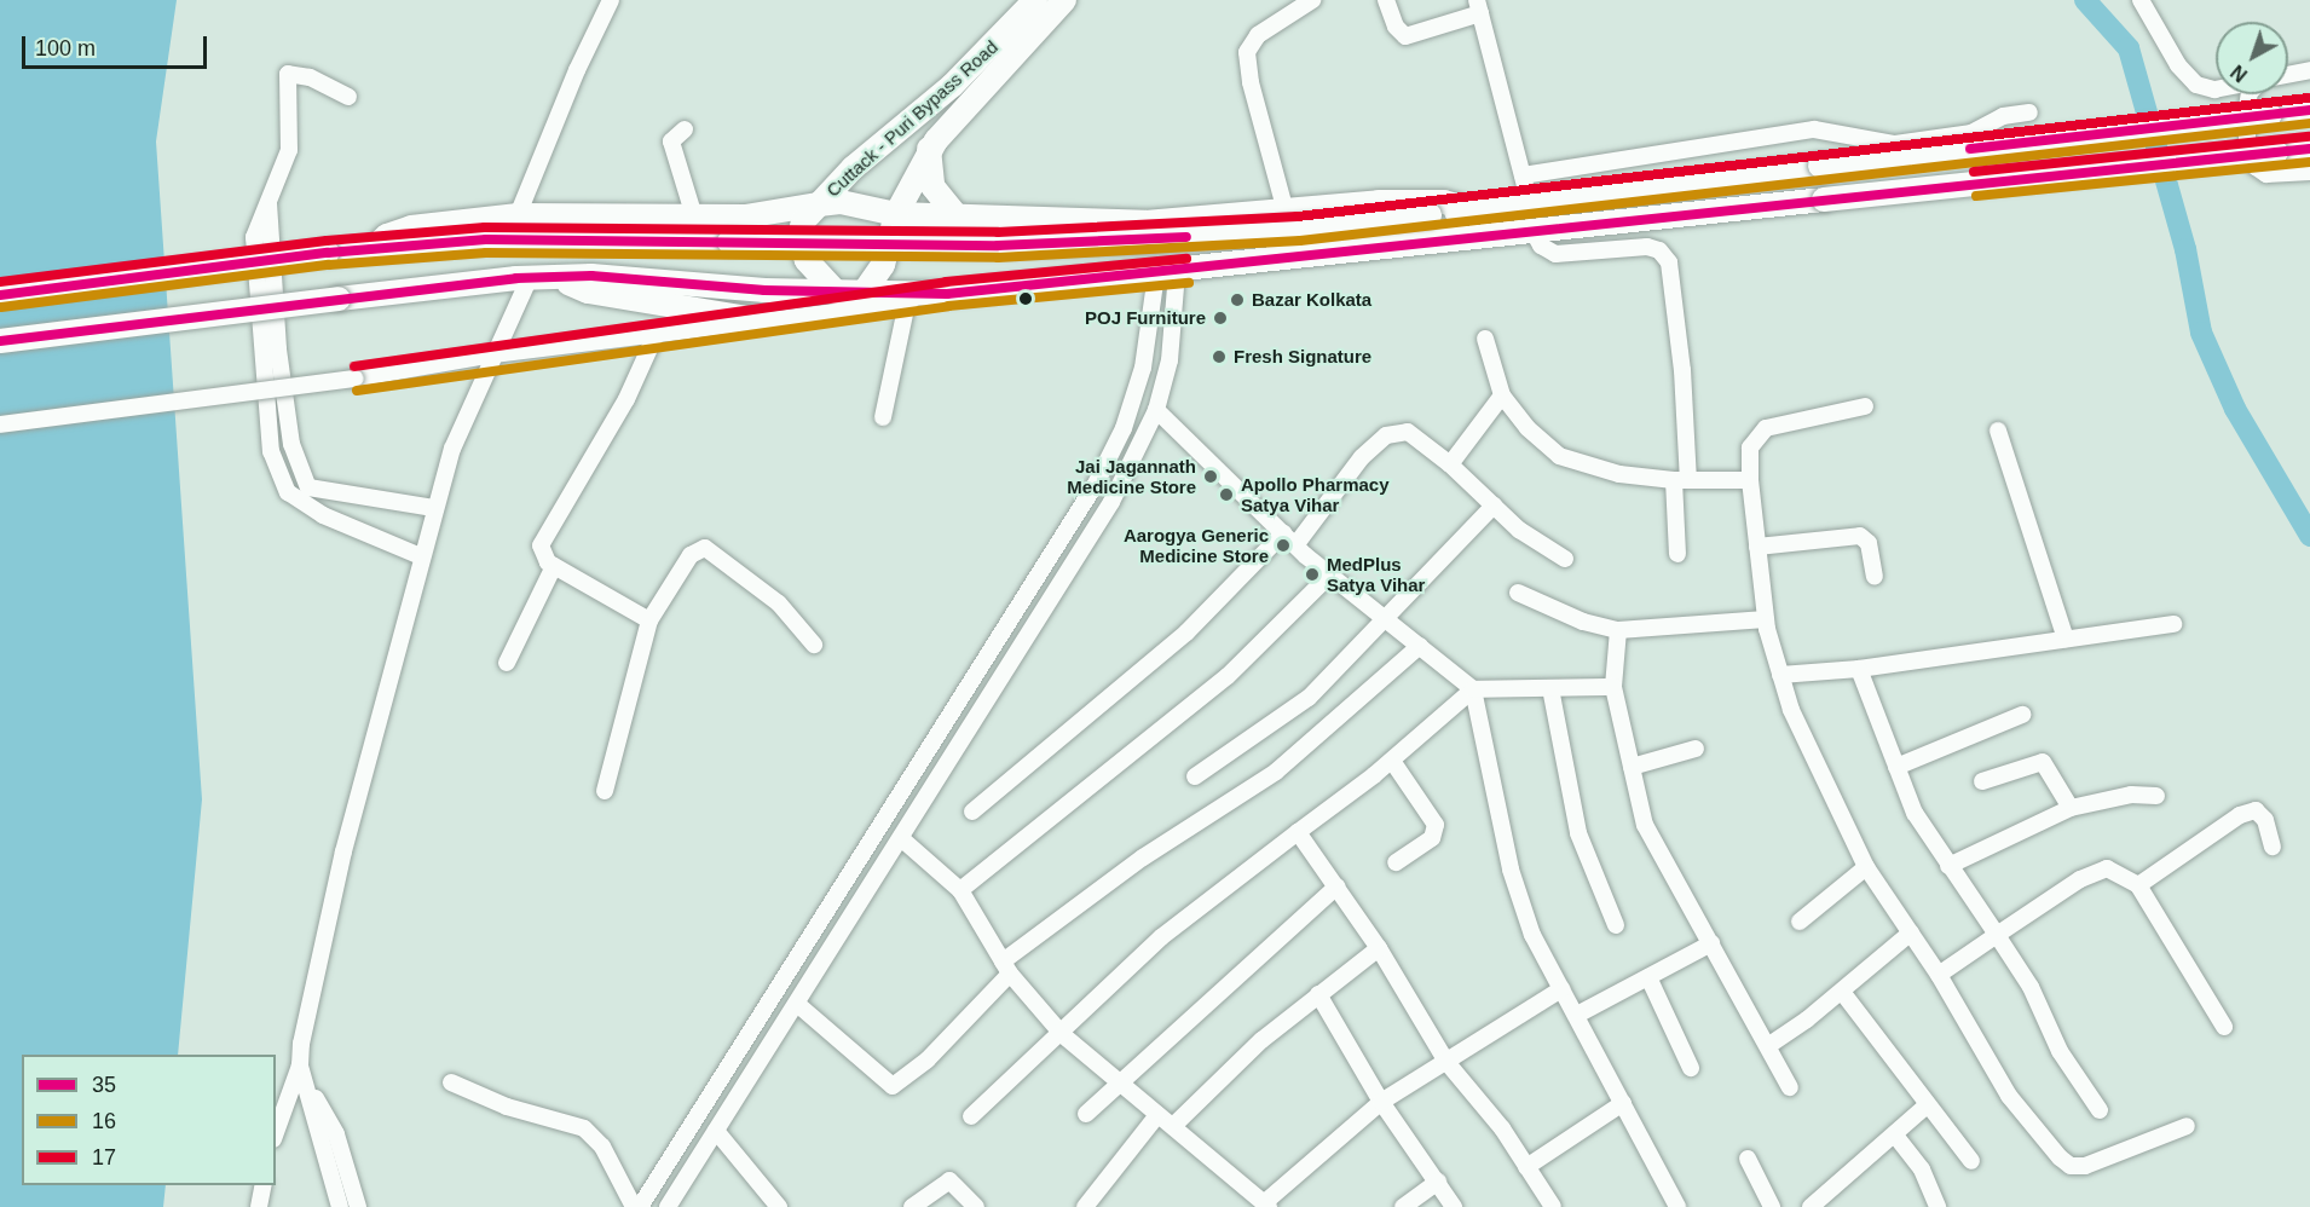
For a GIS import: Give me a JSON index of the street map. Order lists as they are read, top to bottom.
{
  "streets": {
    "highway": ["Cuttack - Puri Bypass Road"]
  },
  "places": [
    "Bazar Kolkata",
    "POJ Furniture",
    "Fresh Signature",
    "Jai Jagannath Medicine Store",
    "Apollo Pharmacy Satya Vihar",
    "Aarogya Generic Medicine Store",
    "MedPlus Satya Vihar"
  ],
  "lines": ["transit line 17", "transit line 35", "transit line 16"],
  "legend": ["35", "16", "17"],
  "scale_bar": "100 m",
  "north": "bottom left"
}
